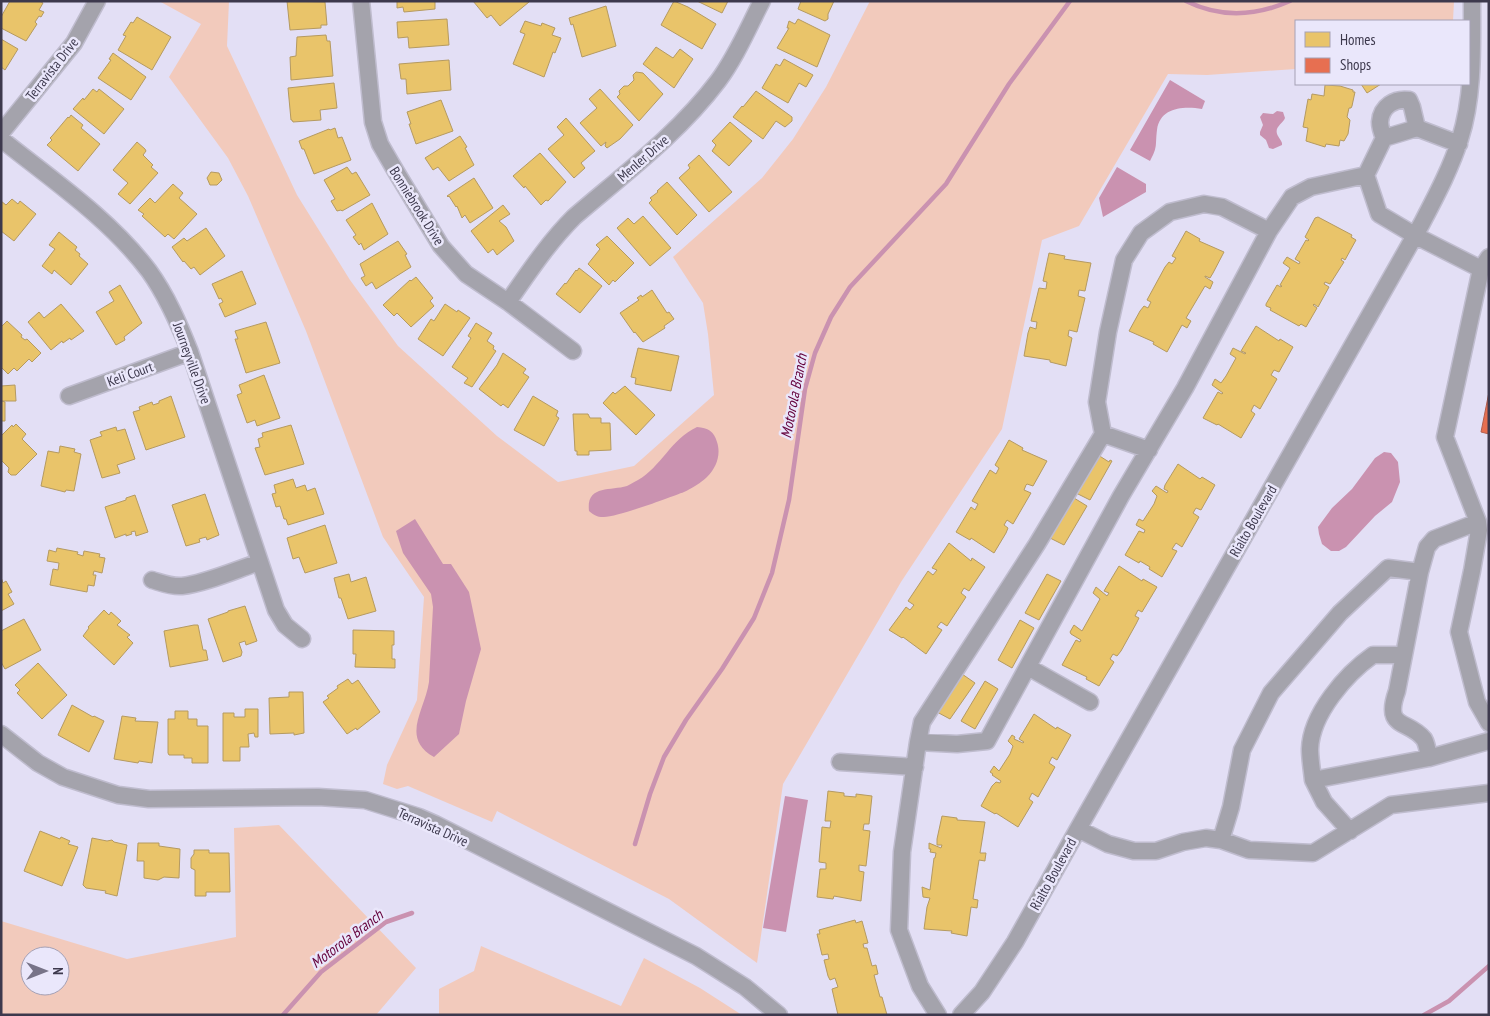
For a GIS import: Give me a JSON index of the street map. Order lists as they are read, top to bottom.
{
  "streets": {
    "street": [
      "Terravista Drive",
      "Menler Drive",
      "Bonniebrook Drive",
      "Journeyville Drive",
      "Keli Court",
      "Rialto Boulevard"
    ]
  },
  "crossings": [
    ["Menler Drive", "Bonniebrook Drive"],
    ["Journeyville Drive", "Keli Court"]
  ],
  "water": ["Motorola Branch"],
  "legend": ["Homes", "Shops"],
  "north": "right"
}
